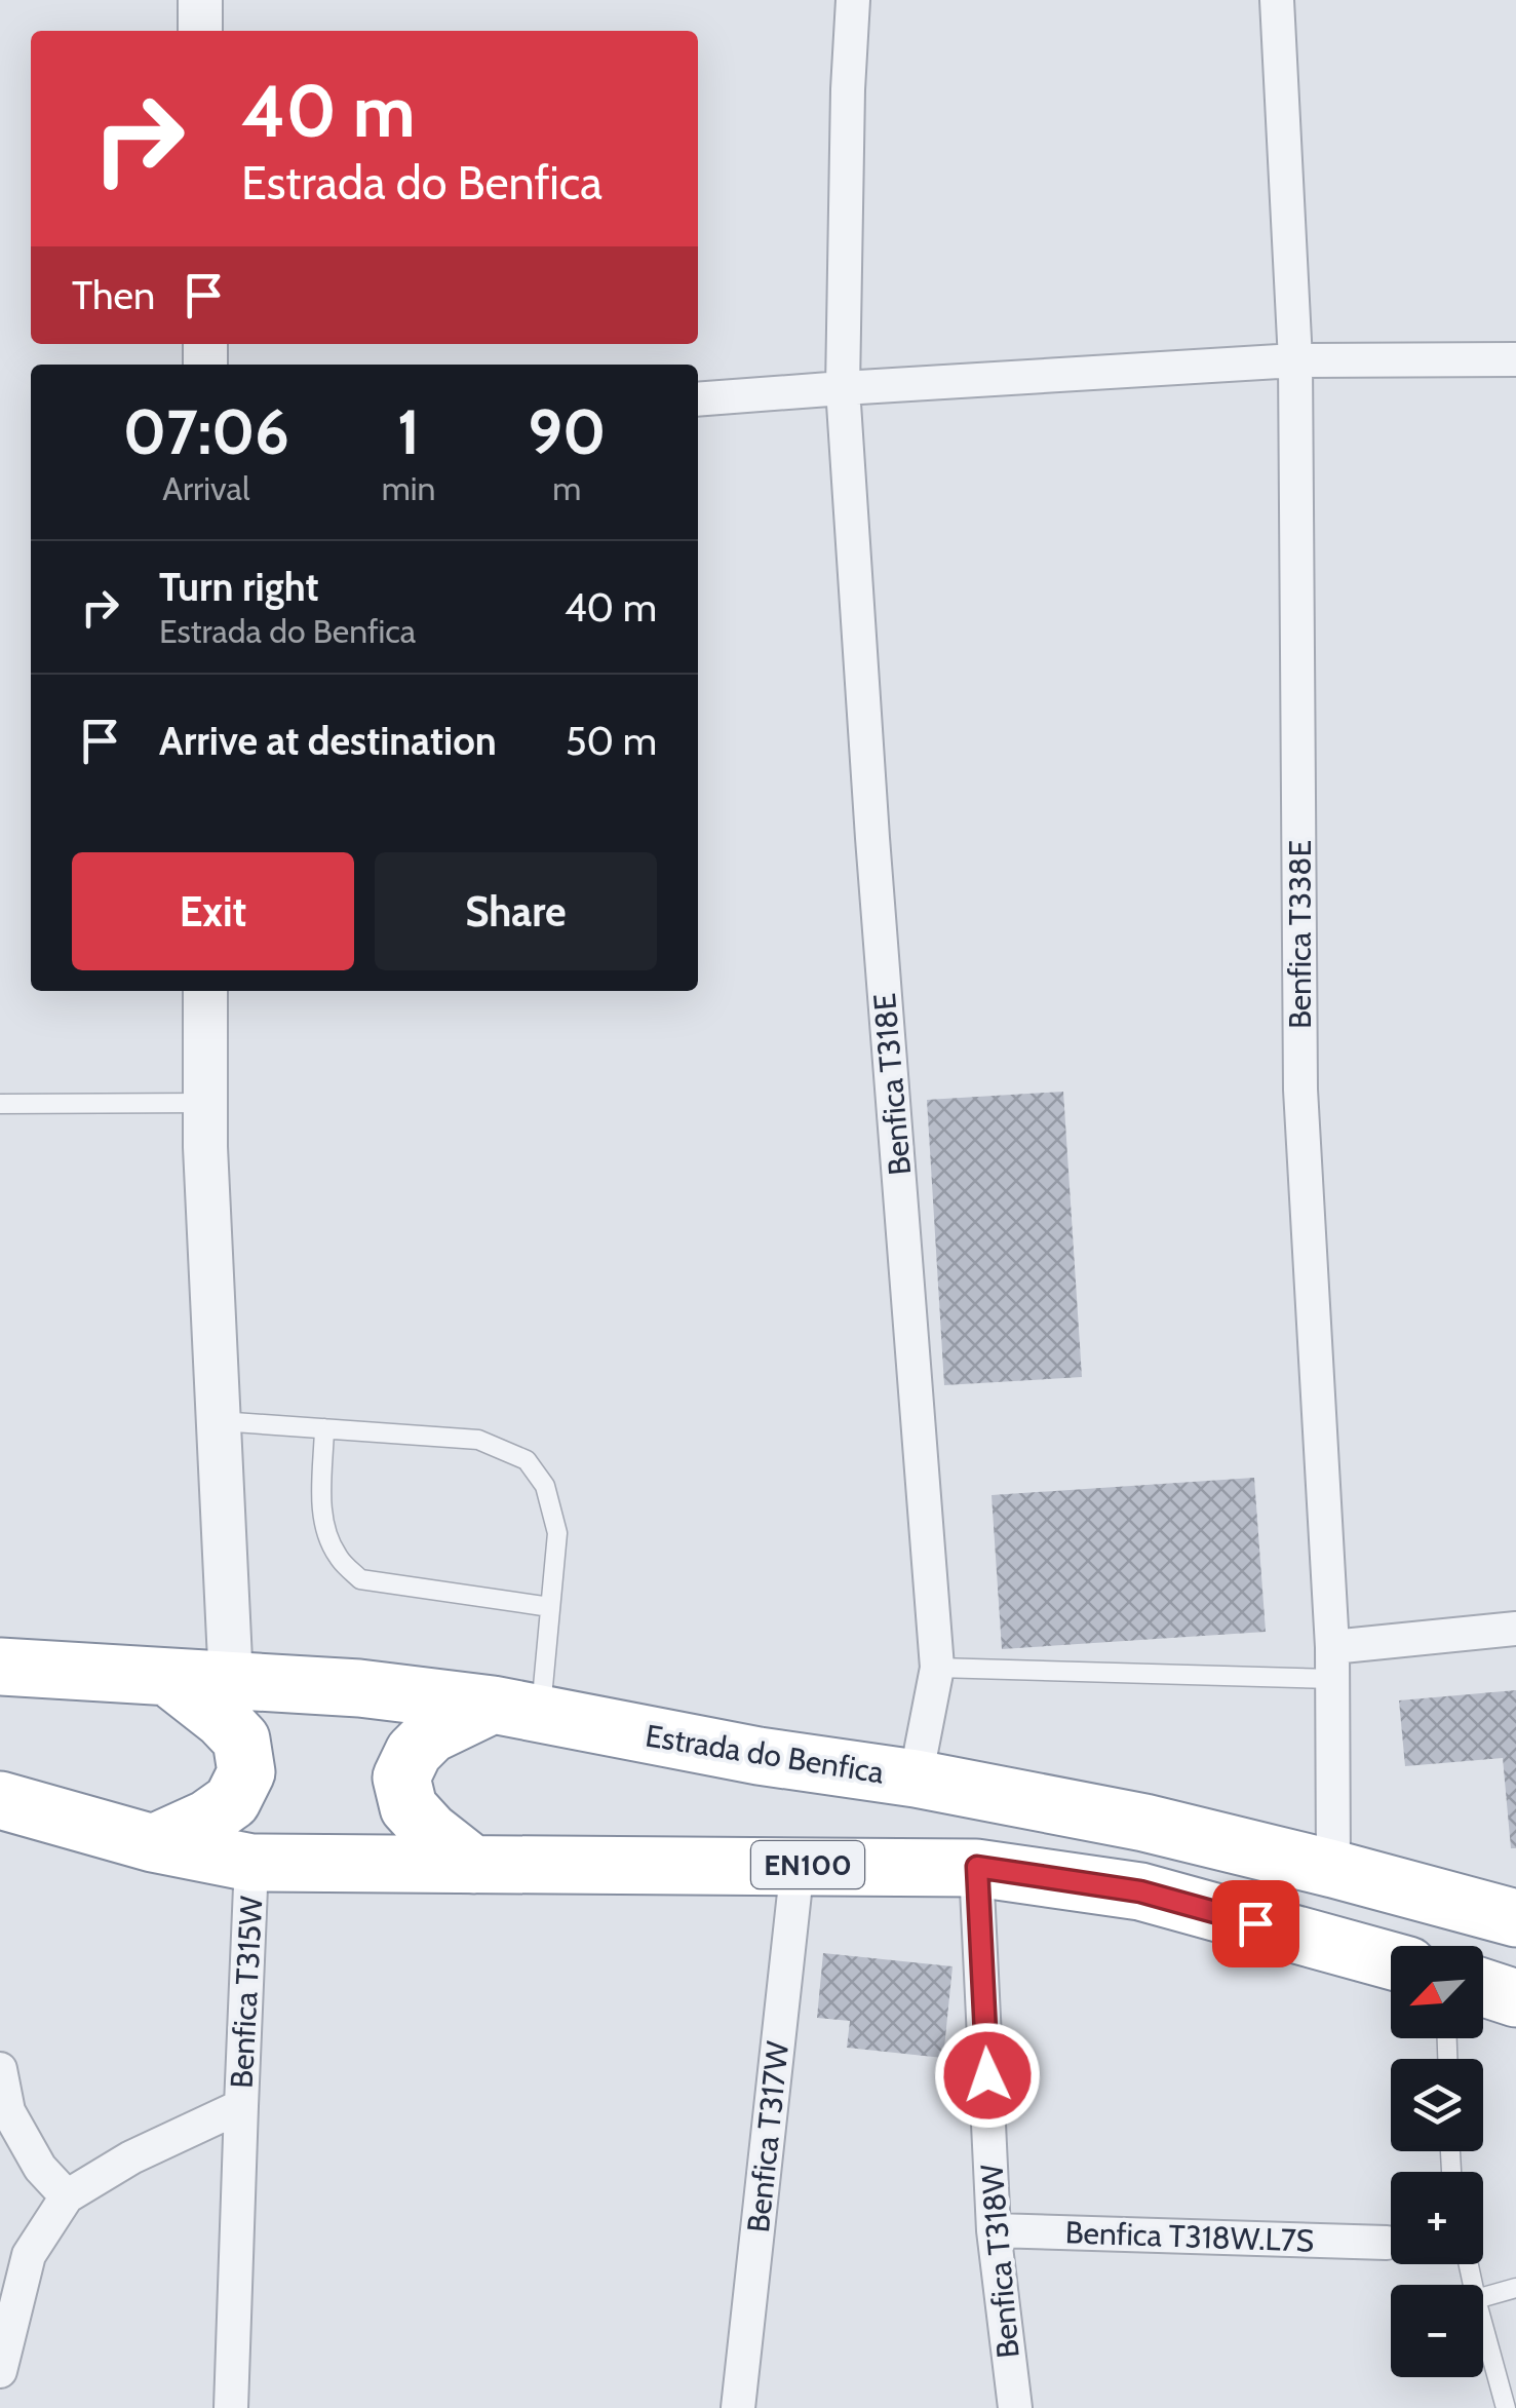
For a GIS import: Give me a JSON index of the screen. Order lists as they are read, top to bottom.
{
  "streets": {
    "highway": ["Estrada do Benfica", "EN100"],
    "street": [
      "Benfica T338E",
      "Benfica T318E",
      "Benfica T315W",
      "Benfica T317W",
      "Benfica T318W.L7S",
      "Benfica T318W"
    ]
  },
  "crossings": [
    ["Benfica T338E", "Estrada do Benfica"],
    ["Benfica T318E", "Estrada do Benfica"],
    ["EN100", "Benfica T315W"],
    ["EN100", "Benfica T317W"],
    ["EN100", "Benfica T318W"],
    ["Benfica T318W.L7S", "Benfica T318W"]
  ],
  "north": "bottom left",
  "page": {
    "turn": ["40 m", "Estrada do Benfica"],
    "then": "Then",
    "eta": [
      "07:06",
      "Arrival",
      "1",
      "min",
      "90",
      "m"
    ],
    "list": [
      {
        "name": "Turn right",
        "note": "Estrada do Benfica",
        "value": "40 m"
      },
      {
        "name": "Arrive at destination",
        "value": "50 m"
      }
    ],
    "buttons": ["Exit", "Share"],
    "map_buttons": ["+", "−"]
  }
}
